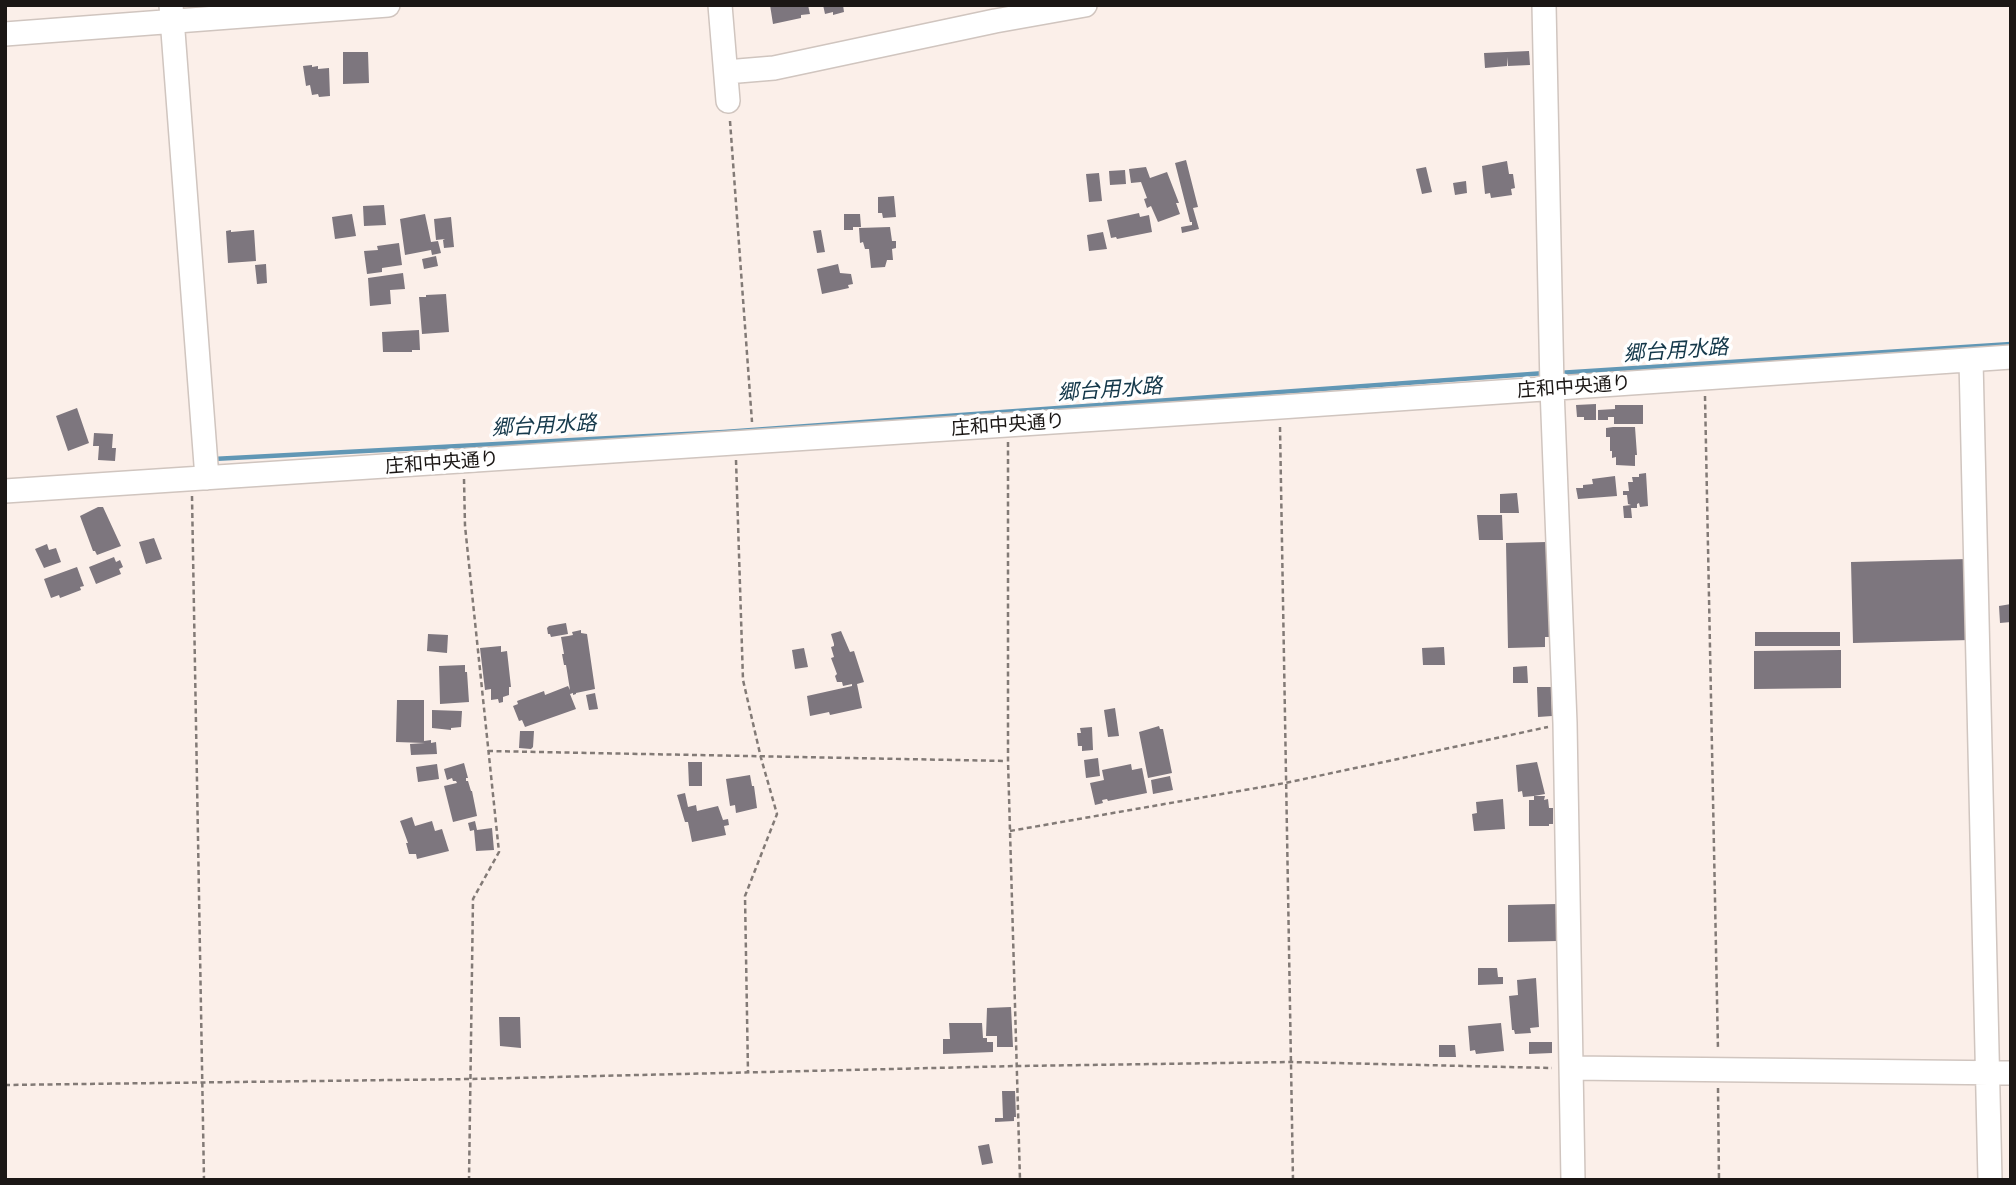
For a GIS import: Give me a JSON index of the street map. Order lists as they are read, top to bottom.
{
  "streets": {
    "street": ["庄和中央通り"]
  },
  "water": ["郷台用水路"]
}
